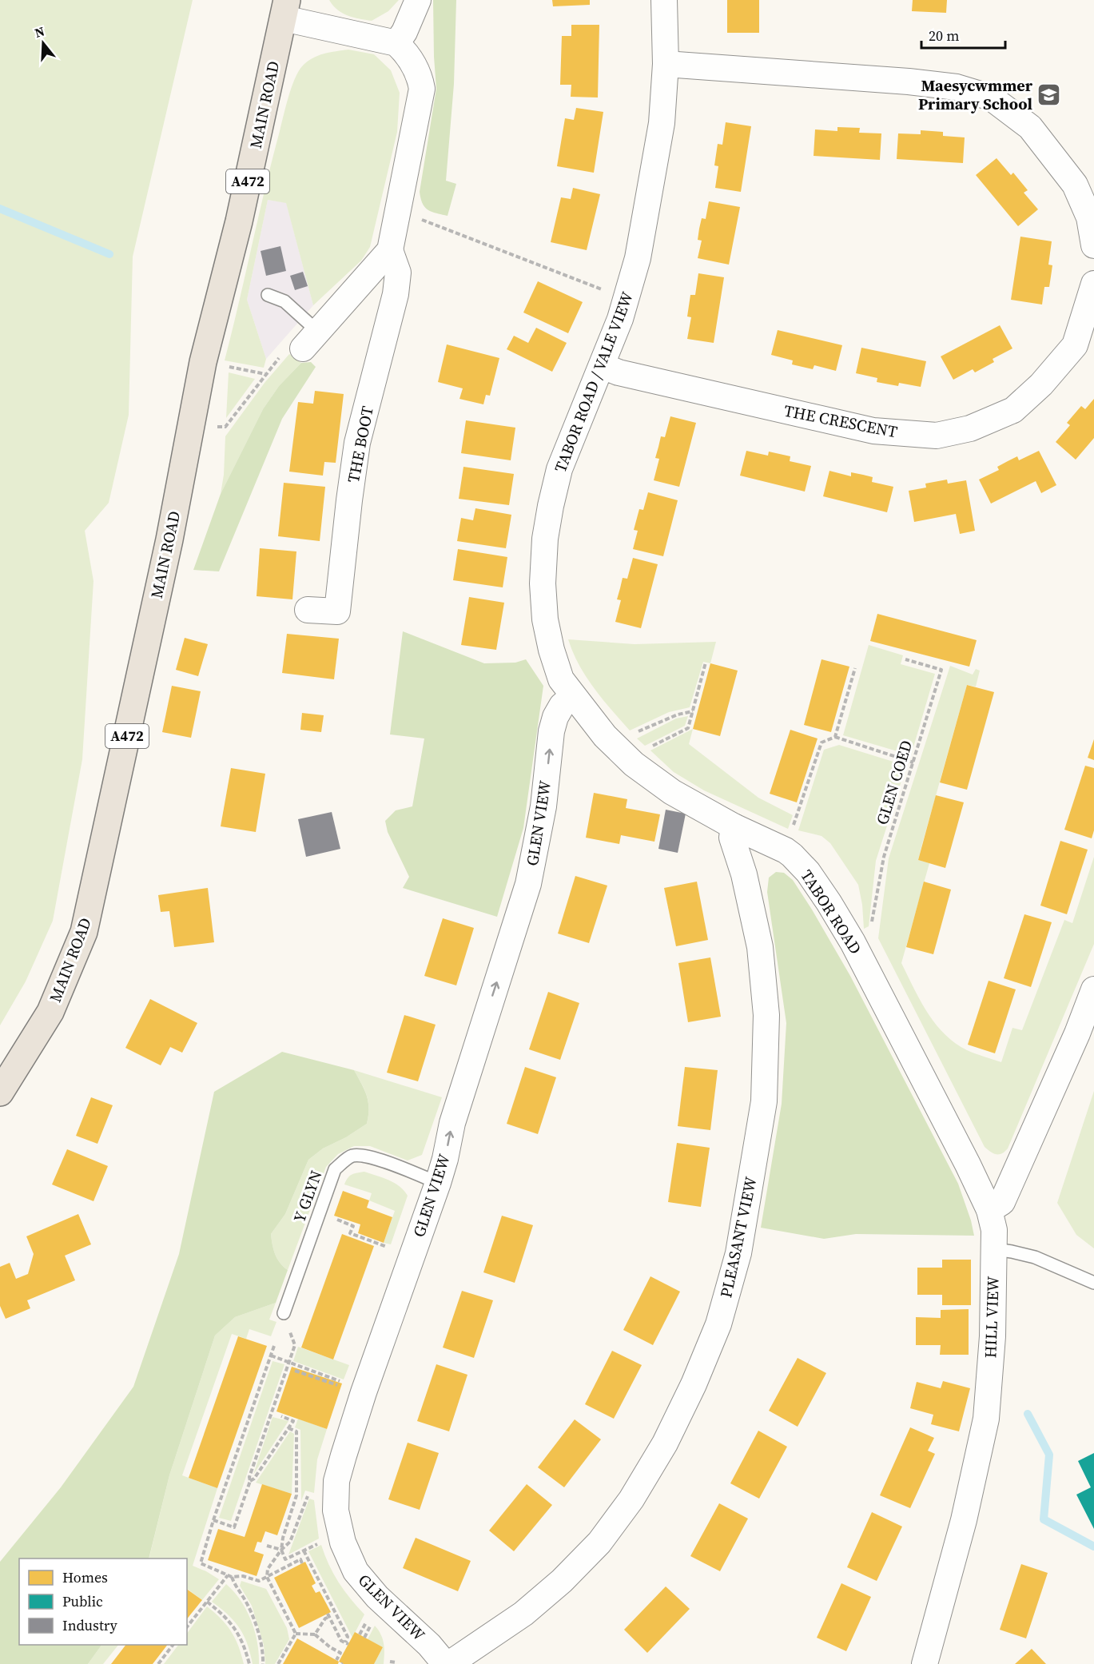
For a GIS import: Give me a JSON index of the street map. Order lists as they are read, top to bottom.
{
  "streets": {
    "main road": ["MAIN ROAD", "A472"],
    "street": [
      "TABOR ROAD / VALE VIEW",
      "THE CRESCENT",
      "THE BOOT",
      "GLEN VIEW",
      "TABOR ROAD",
      "PLEASANT VIEW",
      "HILL VIEW"
    ],
    "lane": ["Y GLYN"],
    "path": ["GLEN COED"]
  },
  "crossings": [
    ["TABOR ROAD / VALE VIEW", "THE CRESCENT"],
    ["TABOR ROAD / VALE VIEW", "TABOR ROAD"],
    ["GLEN VIEW", "TABOR ROAD"],
    ["GLEN VIEW", "Y GLYN"],
    ["TABOR ROAD", "PLEASANT VIEW"],
    ["TABOR ROAD", "HILL VIEW"]
  ],
  "one_way": ["GLEN VIEW"],
  "places": {
    "school or university": ["Maesycwmmer Primary School"]
  },
  "legend": ["Homes", "Public", "Industry"],
  "scale_bar": "20 m",
  "north": "top"
}
